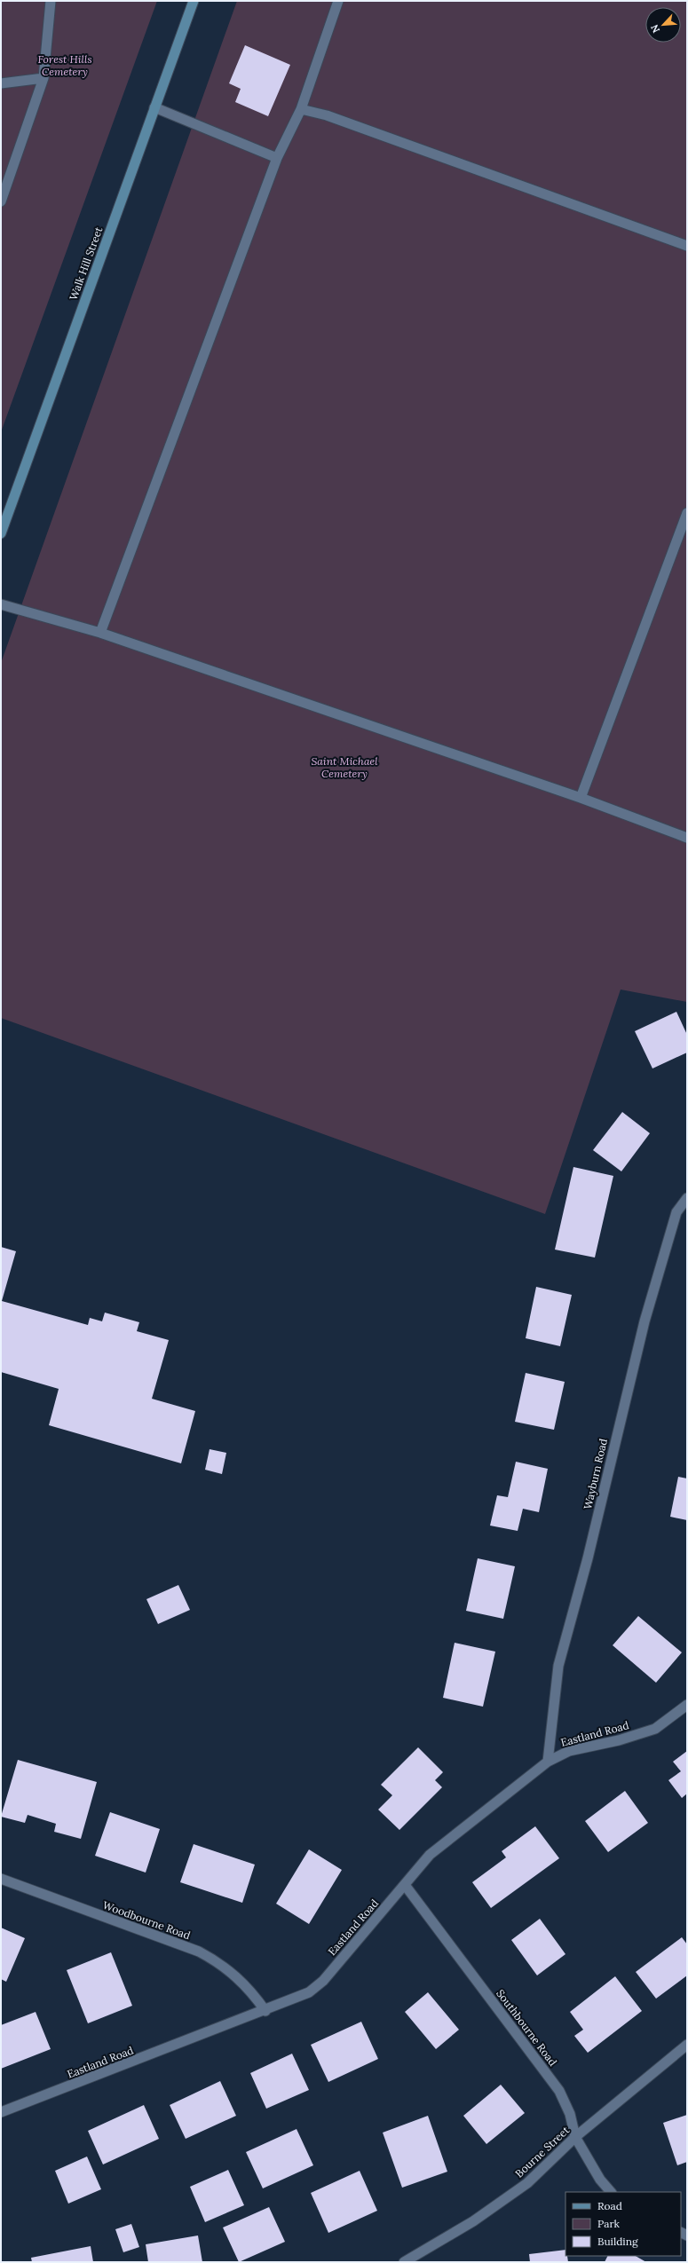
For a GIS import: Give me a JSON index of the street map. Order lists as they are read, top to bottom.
{
  "streets": {
    "main road": ["Walk Hill Street"],
    "street": [
      "Wayburn Road",
      "Eastland Road",
      "Woodbourne Road",
      "Southbourne Road",
      "Bourne Street"
    ]
  },
  "crossings": [
    ["Wayburn Road", "Eastland Road"],
    ["Eastland Road", "Woodbourne Road"],
    ["Eastland Road", "Southbourne Road"],
    ["Southbourne Road", "Bourne Street"]
  ],
  "parks": ["Forest Hills Cemetery", "Saint Michael Cemetery"],
  "legend": ["Road", "Park", "Building"],
  "north": "bottom left"
}
